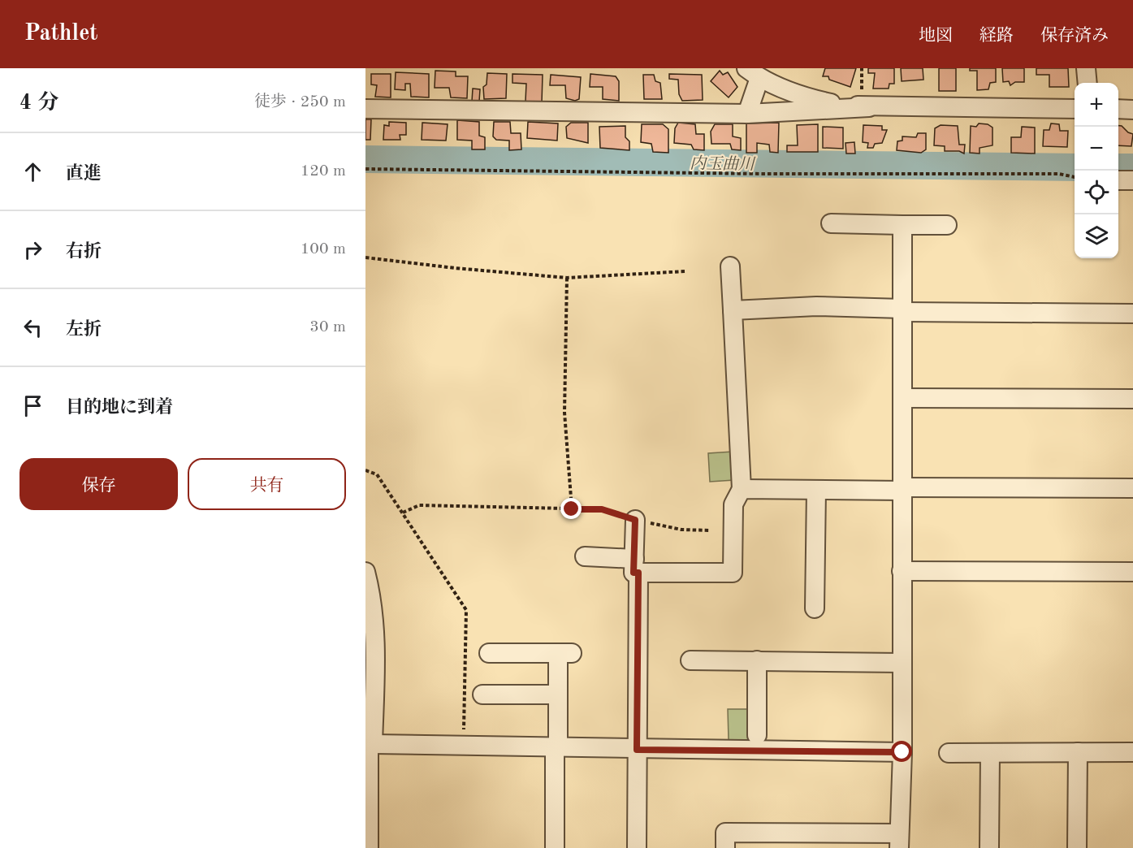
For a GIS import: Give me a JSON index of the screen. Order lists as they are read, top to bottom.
{
  "water": ["内玉曲川"],
  "page": {
    "header": "Pathlet",
    "nav": ["地図", "経路", "保存済み"],
    "heading": ["4 分", "徒歩 · 250 m"],
    "map_buttons": ["+", "−"],
    "list": [
      ["直進", "120 m"],
      ["右折", "100 m"],
      ["左折", "30 m"],
      "目的地に到着"
    ],
    "buttons": ["保存", "共有"]
  }
}
